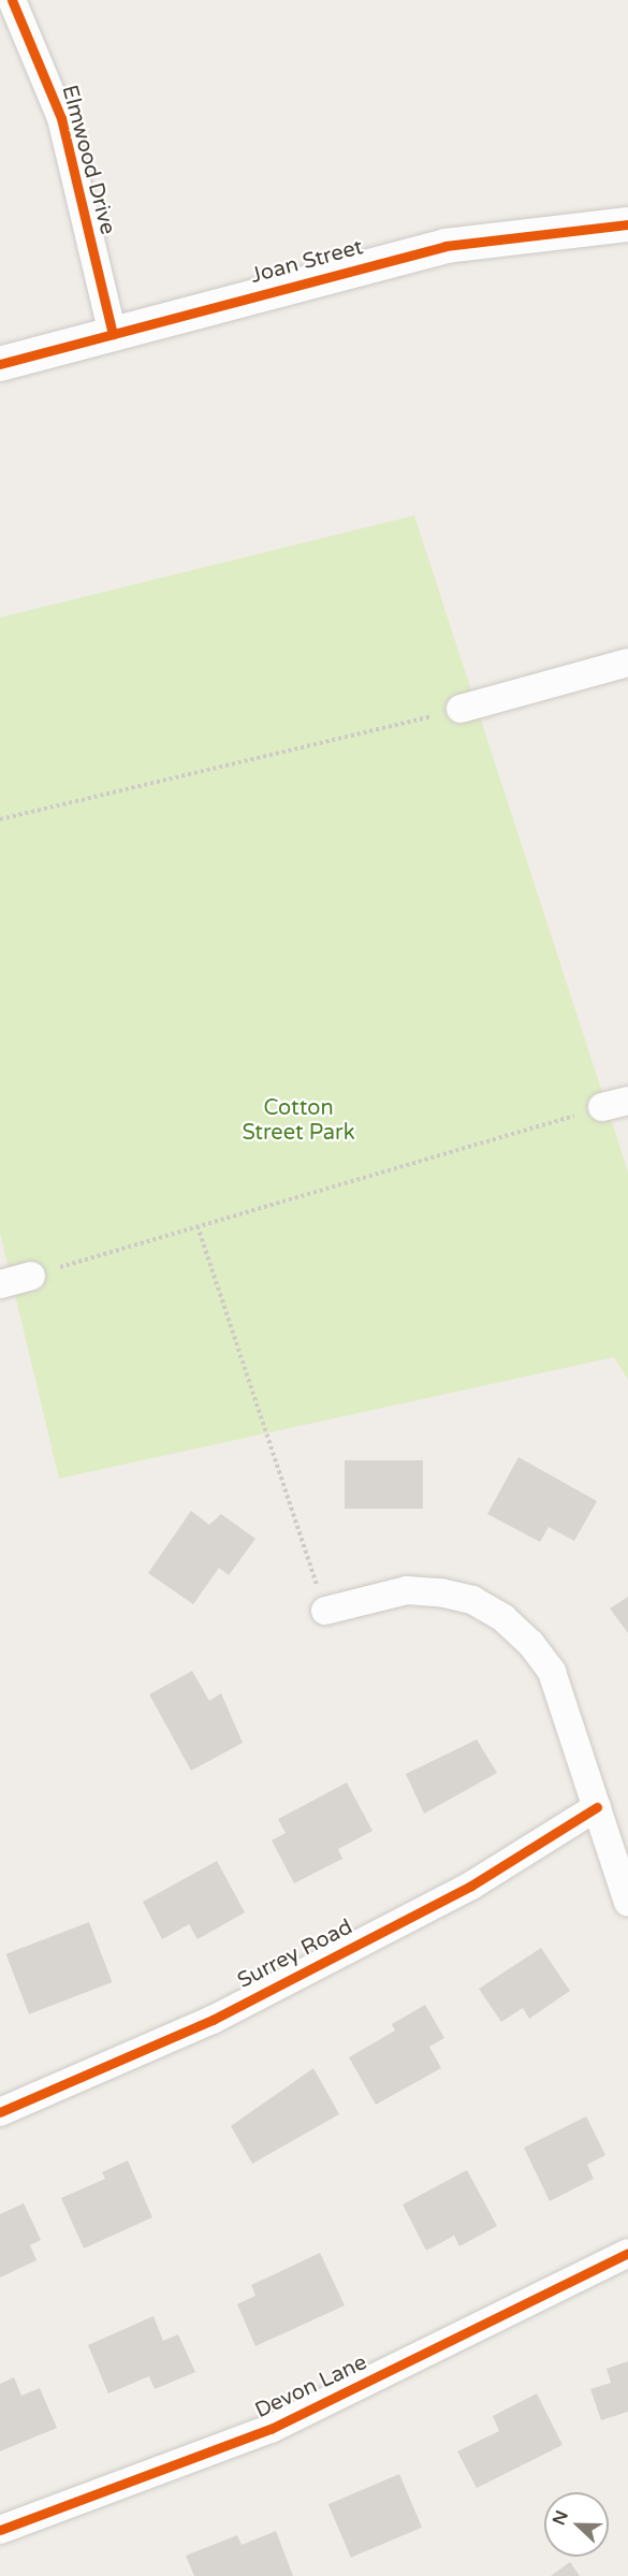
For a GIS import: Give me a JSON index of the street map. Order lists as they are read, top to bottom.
{
  "streets": {
    "street": [
      "Elmwood Drive",
      "Joan Street",
      "Surrey Road",
      "Devon Lane"
    ]
  },
  "crossings": [
    ["Elmwood Drive", "Joan Street"]
  ],
  "parks": ["Cotton Street Park"],
  "north": "left"
}
